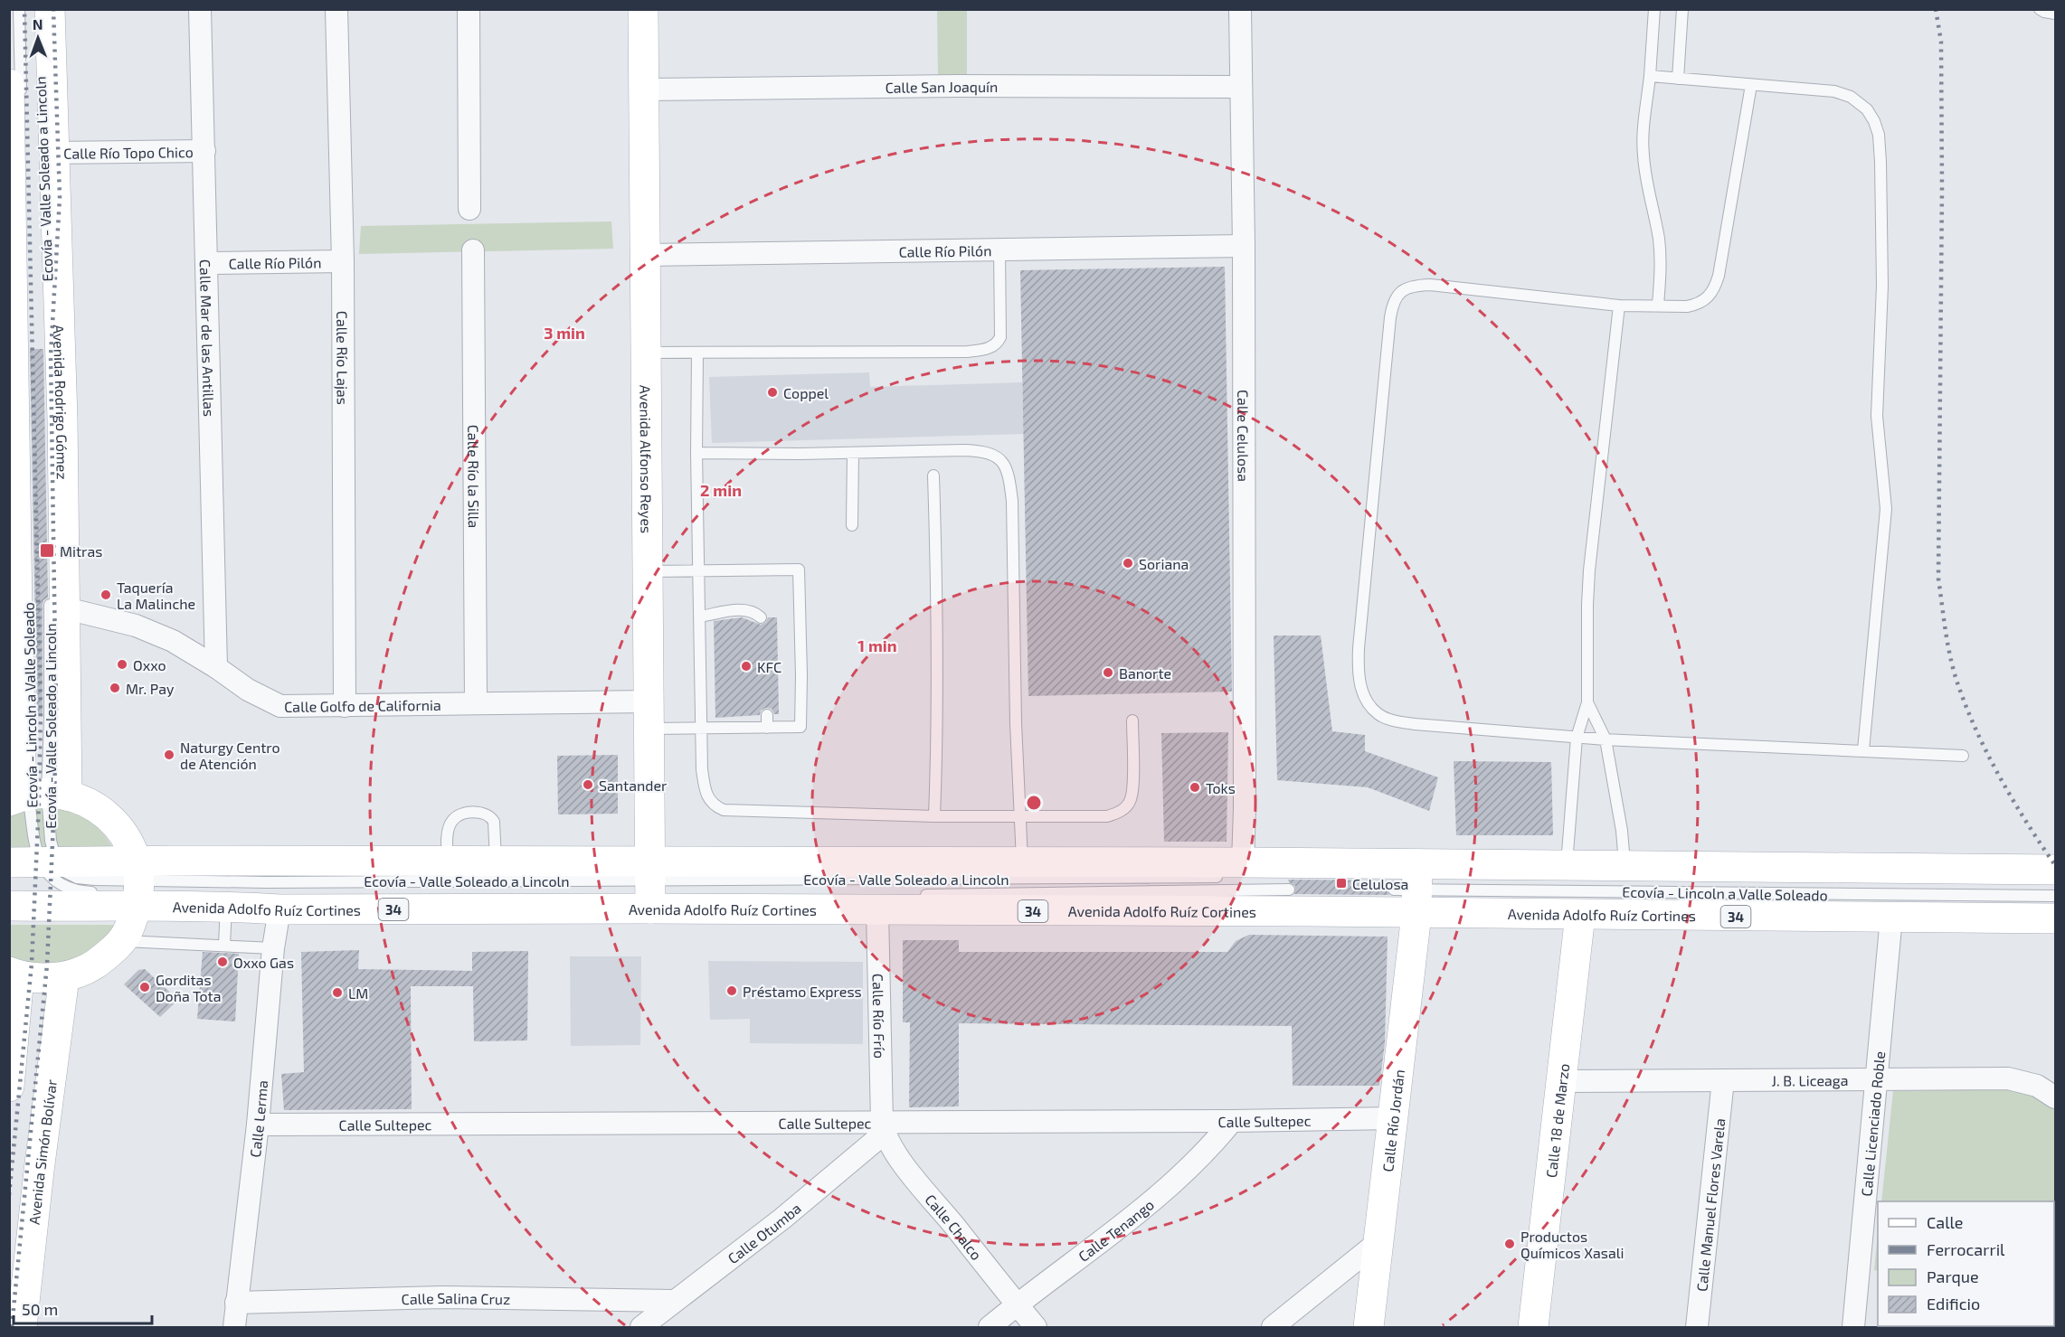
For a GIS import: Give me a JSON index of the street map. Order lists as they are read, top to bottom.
{
  "streets": {
    "main road": [
      "Avenida Rodrigo Gómez",
      "Avenida Alfonso Reyes",
      "Avenida Adolfo Ruíz Cortines",
      "34",
      "Calle Río Jordán",
      "Calle 18 de Marzo",
      "Avenida Simón Bolívar"
    ],
    "street": [
      "Calle San Joaquín",
      "Calle Río Topo Chico",
      "Calle Río Pilón",
      "Calle Mar de las Antillas",
      "Calle Río Lajas",
      "Calle Celulosa",
      "Calle Río la Silla",
      "Calle Golfo de California",
      "Calle Río Frío",
      "J. B. Liceaga",
      "Calle Lerma",
      "Calle Sultepec",
      "Calle Licenciado Roble",
      "Calle Manuel Flores Varela",
      "Calle Chalco",
      "Calle Tenango",
      "Calle Otumba",
      "Calle Salina Cruz"
    ],
    "lane": ["Ecovía - Valle Soleado a Lincoln", "Ecovía - Lincoln a Valle Soleado"]
  },
  "crossings": [
    ["Calle San Joaquín", "Calle Celulosa"],
    ["Calle San Joaquín", "Avenida Alfonso Reyes"],
    ["Calle Río Topo Chico", "Ecovía - Valle Soleado a Lincoln"],
    ["Calle Río Topo Chico", "Calle Mar de las Antillas"],
    ["Calle Río Topo Chico", "Avenida Rodrigo Gómez"],
    ["Ecovía - Valle Soleado a Lincoln", "Avenida Rodrigo Gómez"],
    ["Ecovía - Valle Soleado a Lincoln", "Calle Celulosa"],
    ["Ecovía - Valle Soleado a Lincoln", "Avenida Alfonso Reyes"],
    ["Ecovía - Valle Soleado a Lincoln", "Ecovía - Lincoln a Valle Soleado"],
    ["Ecovía - Valle Soleado a Lincoln", "Avenida Adolfo Ruíz Cortines"],
    ["Calle Río Pilón", "Calle Mar de las Antillas"],
    ["Calle Río Pilón", "Calle Río Lajas"],
    ["Calle Río Pilón", "Calle Celulosa"],
    ["Calle Río Pilón", "Avenida Alfonso Reyes"],
    ["Calle Mar de las Antillas", "Calle Golfo de California"],
    ["Calle Río Lajas", "Calle Golfo de California"],
    ["Avenida Rodrigo Gómez", "Calle Golfo de California"],
    ["Avenida Rodrigo Gómez", "Ecovía - Lincoln a Valle Soleado"],
    ["Calle Celulosa", "Avenida Adolfo Ruíz Cortines"],
    ["Avenida Alfonso Reyes", "Calle Golfo de California"],
    ["Avenida Alfonso Reyes", "Avenida Adolfo Ruíz Cortines"],
    ["Calle Río la Silla", "Calle Golfo de California"],
    ["Ecovía - Lincoln a Valle Soleado", "Avenida Adolfo Ruíz Cortines"],
    ["Ecovía - Lincoln a Valle Soleado", "Calle Río Jordán"],
    ["Avenida Adolfo Ruíz Cortines", "Calle Río Frío"],
    ["Avenida Adolfo Ruíz Cortines", "Calle Lerma"],
    ["Avenida Adolfo Ruíz Cortines", "Calle Río Jordán"],
    ["Avenida Adolfo Ruíz Cortines", "Calle 18 de Marzo"],
    ["Avenida Adolfo Ruíz Cortines", "Calle Licenciado Roble"],
    ["Calle Río Frío", "Calle Sultepec"],
    ["Calle Río Frío", "Calle Chalco"],
    ["Calle Río Frío", "Calle Otumba"],
    ["J. B. Liceaga", "Calle 18 de Marzo"],
    ["J. B. Liceaga", "Calle Licenciado Roble"],
    ["J. B. Liceaga", "Calle Manuel Flores Varela"],
    ["Calle Lerma", "Calle Sultepec"],
    ["Calle Lerma", "Calle Salina Cruz"],
    ["Calle Sultepec", "Calle Río Jordán"],
    ["Calle Sultepec", "Calle Chalco"],
    ["Calle Sultepec", "Calle Tenango"],
    ["Calle Sultepec", "Calle Otumba"],
    ["Calle Chalco", "Calle Tenango"],
    ["Calle Chalco", "Calle Otumba"],
    ["Calle Otumba", "Calle Salina Cruz"]
  ],
  "places": {
    "other": [
      "Coppel",
      "Soriana",
      "Taquería La Malinche",
      "Oxxo",
      "KFC",
      "Banorte",
      "Mr. Pay",
      "Naturgy Centro de Atención",
      "Santander",
      "Toks",
      "Oxxo Gas",
      "Gorditas Doña Tota",
      "Préstamo Express",
      "LM",
      "Productos Químicos Xasali"
    ],
    "transit": ["Mitras", "Celulosa"]
  },
  "legend": [
    "Calle",
    "Ferrocarril",
    "Parque",
    "Edificio"
  ],
  "scale_bar": "50 m",
  "north": "top",
  "rings": ["3 min", "2 min", "1 min"]
}
